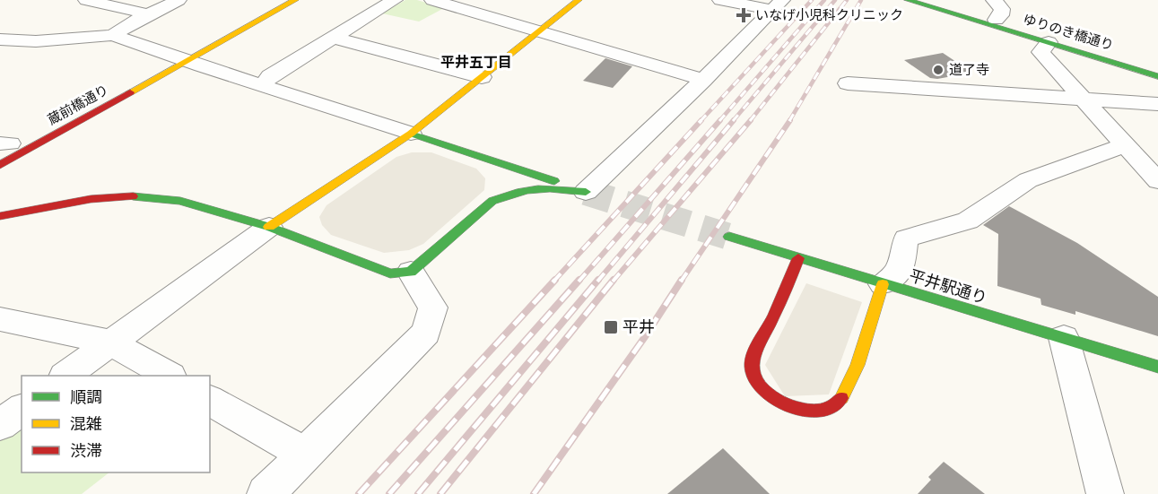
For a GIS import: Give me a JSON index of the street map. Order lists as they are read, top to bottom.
{
  "streets": {
    "street": ["ゆりのき橋通り", "蔵前橋通り", "平井駅通り"]
  },
  "districts": ["平井五丁目"],
  "places": {
    "health": ["いなげ小児科クリニック"],
    "other": ["道了寺"],
    "transit": ["平井"]
  },
  "legend": ["順調", "混雑", "渋滞"]
}
